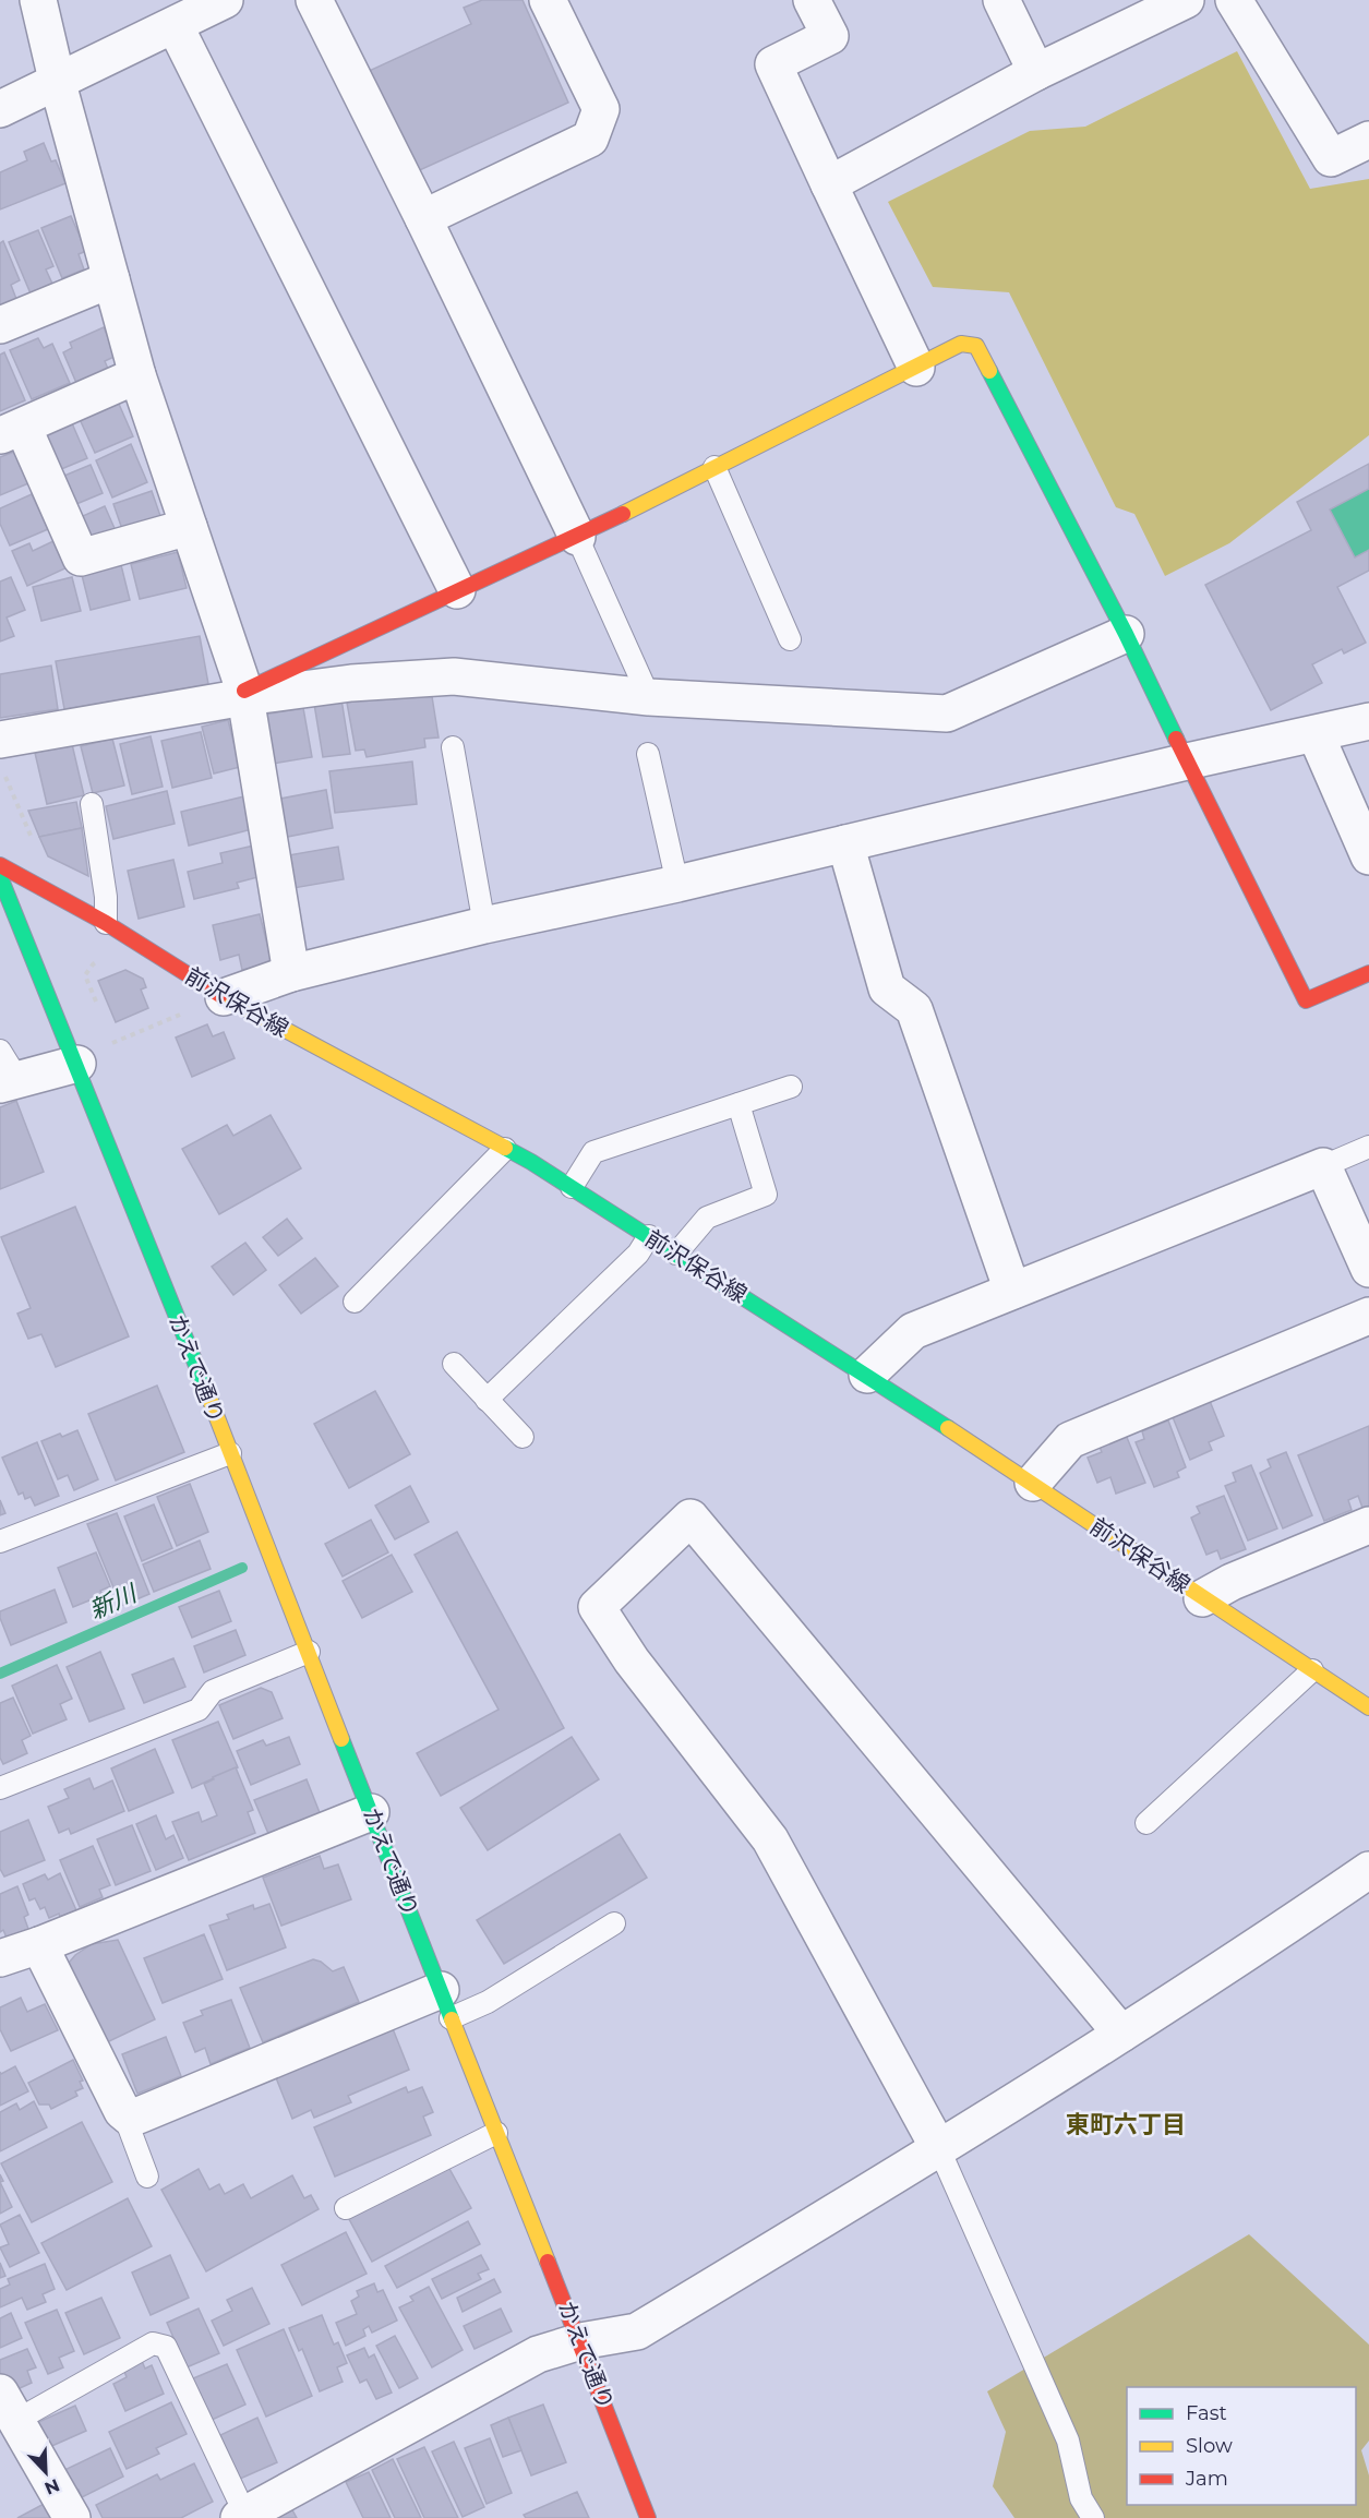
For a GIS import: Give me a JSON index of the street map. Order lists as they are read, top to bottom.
{
  "streets": {
    "street": ["前沢保谷線", "かえで通り"]
  },
  "districts": ["東町六丁目"],
  "water": ["新川"],
  "legend": ["Fast", "Slow", "Jam"],
  "north": "bottom right"
}
